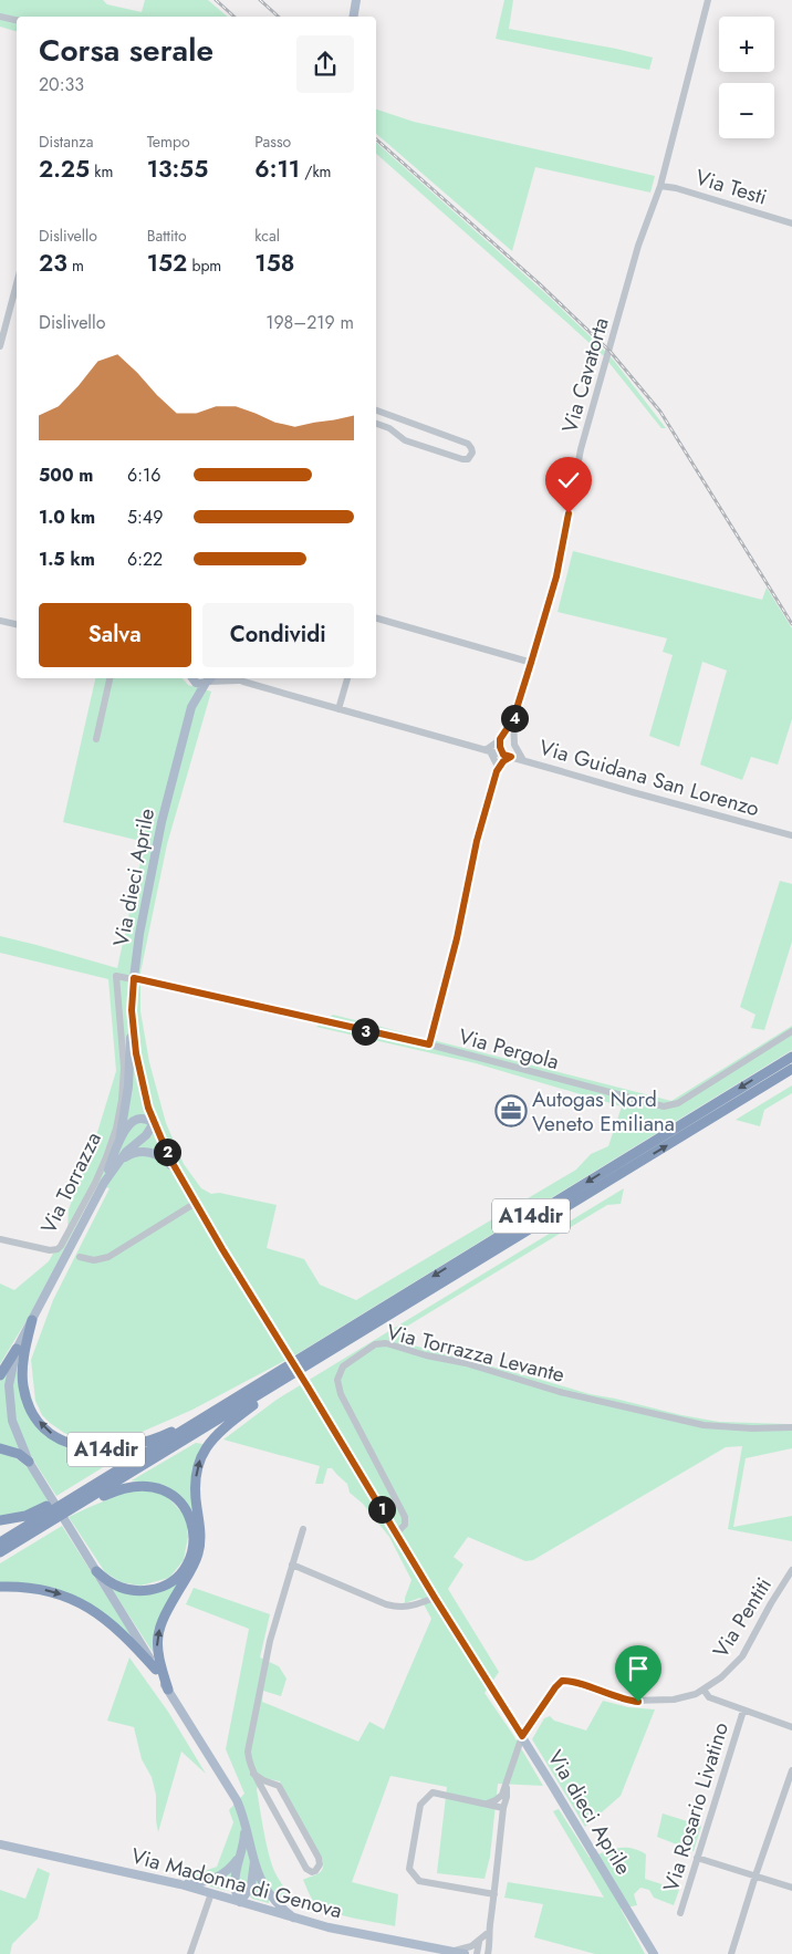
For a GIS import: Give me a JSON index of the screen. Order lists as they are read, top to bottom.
{
  "streets": {
    "highway": ["A14dir"],
    "main road": ["Via dieci Aprile", "Via Madonna di Genova"],
    "street": [
      "Via Testi",
      "Via Cavatorta",
      "Via Guidana San Lorenzo",
      "Via Pergola",
      "Via Torrazza",
      "Via Torrazza Levante",
      "Via Pentiti",
      "Via Rosario Livatino"
    ]
  },
  "crossings": [
    ["Via Testi", "Via Cavatorta"],
    ["Via Cavatorta", "Via Guidana San Lorenzo"],
    ["Via dieci Aprile", "Via Pergola"],
    ["Via dieci Aprile", "A14dir"],
    ["Via dieci Aprile", "Via Torrazza Levante"],
    ["Via dieci Aprile", "Via Pentiti"],
    ["Via Pergola", "Via Torrazza"],
    ["A14dir", "Via Madonna di Genova"]
  ],
  "places": {
    "office": ["Autogas Nord Veneto Emiliana"]
  },
  "page": {
    "map_buttons": ["+", "−"],
    "heading": ["Corsa serale", "20:33"],
    "stats": [
      ["Distanza", "2.25 km"],
      ["Tempo", "13:55"],
      ["Passo", "6:11 /km"],
      ["Dislivello", "23 m"],
      ["Battito", "152 bpm"],
      ["kcal", "158"]
    ],
    "chart": ["Dislivello", "198–219 m"],
    "list": [
      {
        "name": "500 m",
        "note": "6:16"
      },
      {
        "name": "1.0 km",
        "note": "5:49"
      },
      {
        "name": "1.5 km",
        "note": "6:22"
      }
    ],
    "buttons": ["Salva", "Condividi"],
    "pins": [
      "4",
      "3",
      "2",
      "1"
    ]
  }
}
